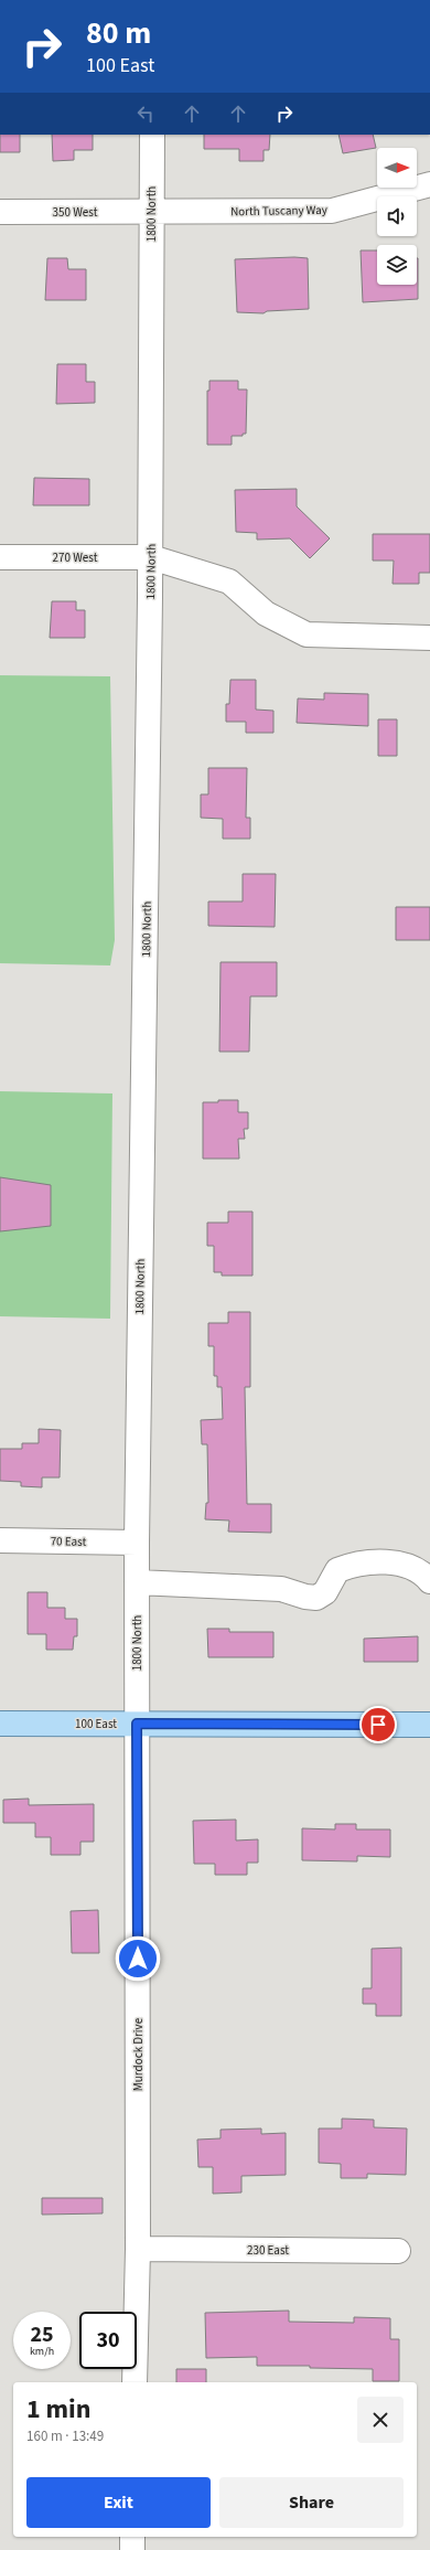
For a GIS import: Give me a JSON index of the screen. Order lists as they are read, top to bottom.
{
  "streets": {
    "main road": ["100 East"],
    "street": [
      "North Tuscany Way",
      "350 West",
      "1800 North",
      "270 West",
      "70 East",
      "Murdock Drive",
      "230 East"
    ]
  },
  "crossings": [
    ["North Tuscany Way", "350 West"],
    ["North Tuscany Way", "1800 North"],
    ["350 West", "1800 North"],
    ["1800 North", "270 West"],
    ["1800 North", "70 East"],
    ["1800 North", "100 East"],
    ["1800 North", "Murdock Drive"],
    ["100 East", "Murdock Drive"],
    ["Murdock Drive", "230 East"]
  ],
  "north": "right",
  "page": {
    "turn": ["80 m", "100 East"],
    "speed": "25 km/h",
    "limit": "30",
    "heading": ["1 min", "160 m · 13:49"],
    "buttons": ["Exit", "Share"]
  }
}
